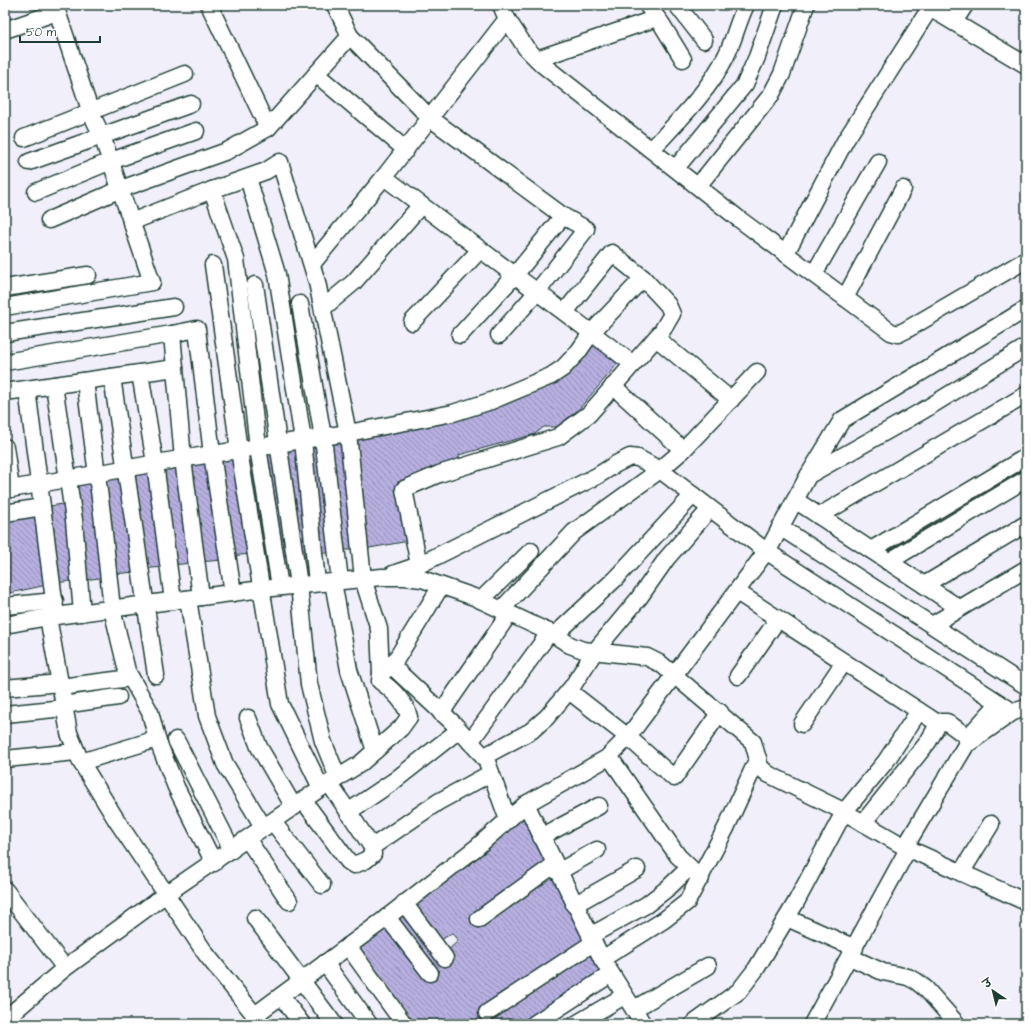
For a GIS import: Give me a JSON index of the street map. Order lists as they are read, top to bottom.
{
  "scale_bar": "50 m",
  "north": "top left"
}
